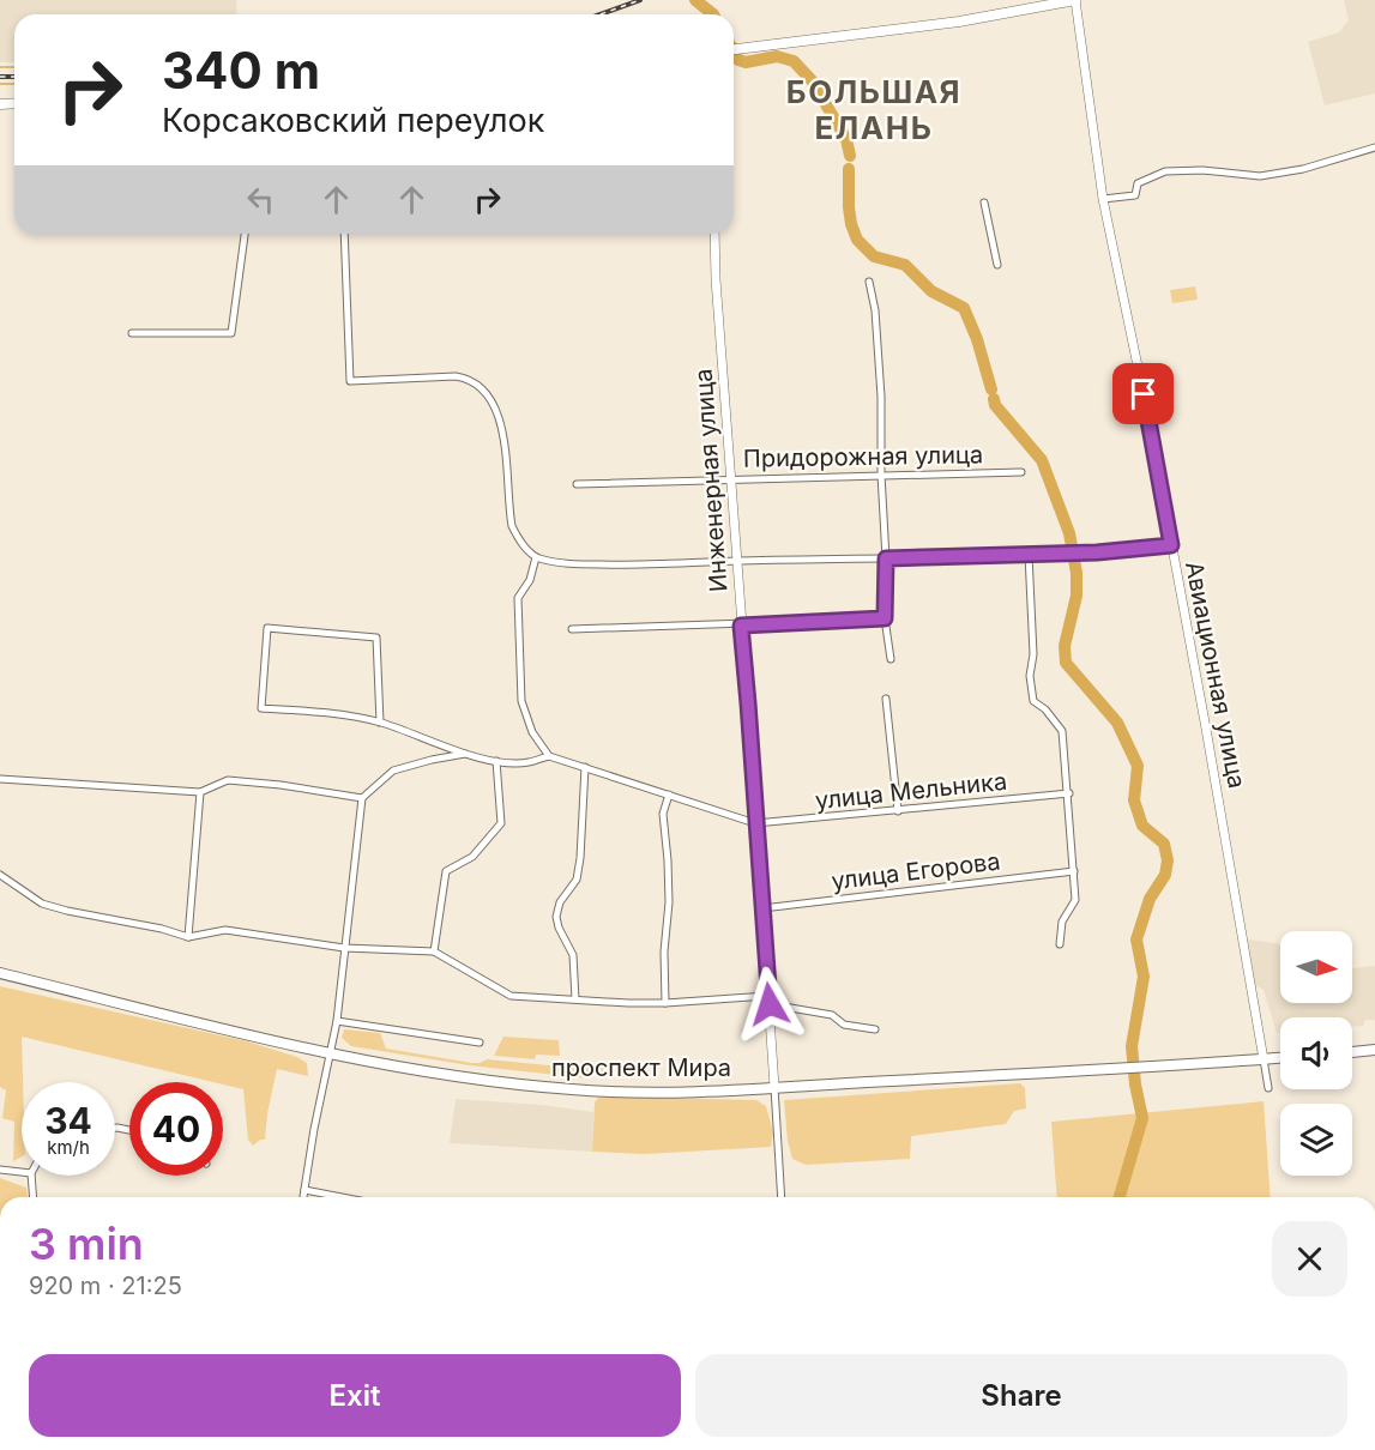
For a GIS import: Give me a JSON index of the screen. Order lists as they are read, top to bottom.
{
  "streets": {
    "main road": ["проспект Мира"],
    "street": [
      "Придорожная улица",
      "Инженерная улица",
      "Авиационная улица",
      "улица Мельника",
      "улица Егорова"
    ]
  },
  "crossings": [
    ["Придорожная улица", "Инженерная улица"],
    ["Инженерная улица", "улица Мельника"],
    ["Инженерная улица", "улица Егорова"],
    ["Инженерная улица", "проспект Мира"],
    ["Авиационная улица", "проспект Мира"]
  ],
  "districts": ["БОЛЬШАЯ ЕЛАНЬ"],
  "north": "right",
  "page": {
    "turn": ["340 m", "Корсаковский переулок"],
    "speed": "34 km/h",
    "limit": "40",
    "heading": ["3 min", "920 m · 21:25"],
    "buttons": ["Exit", "Share"]
  }
}
